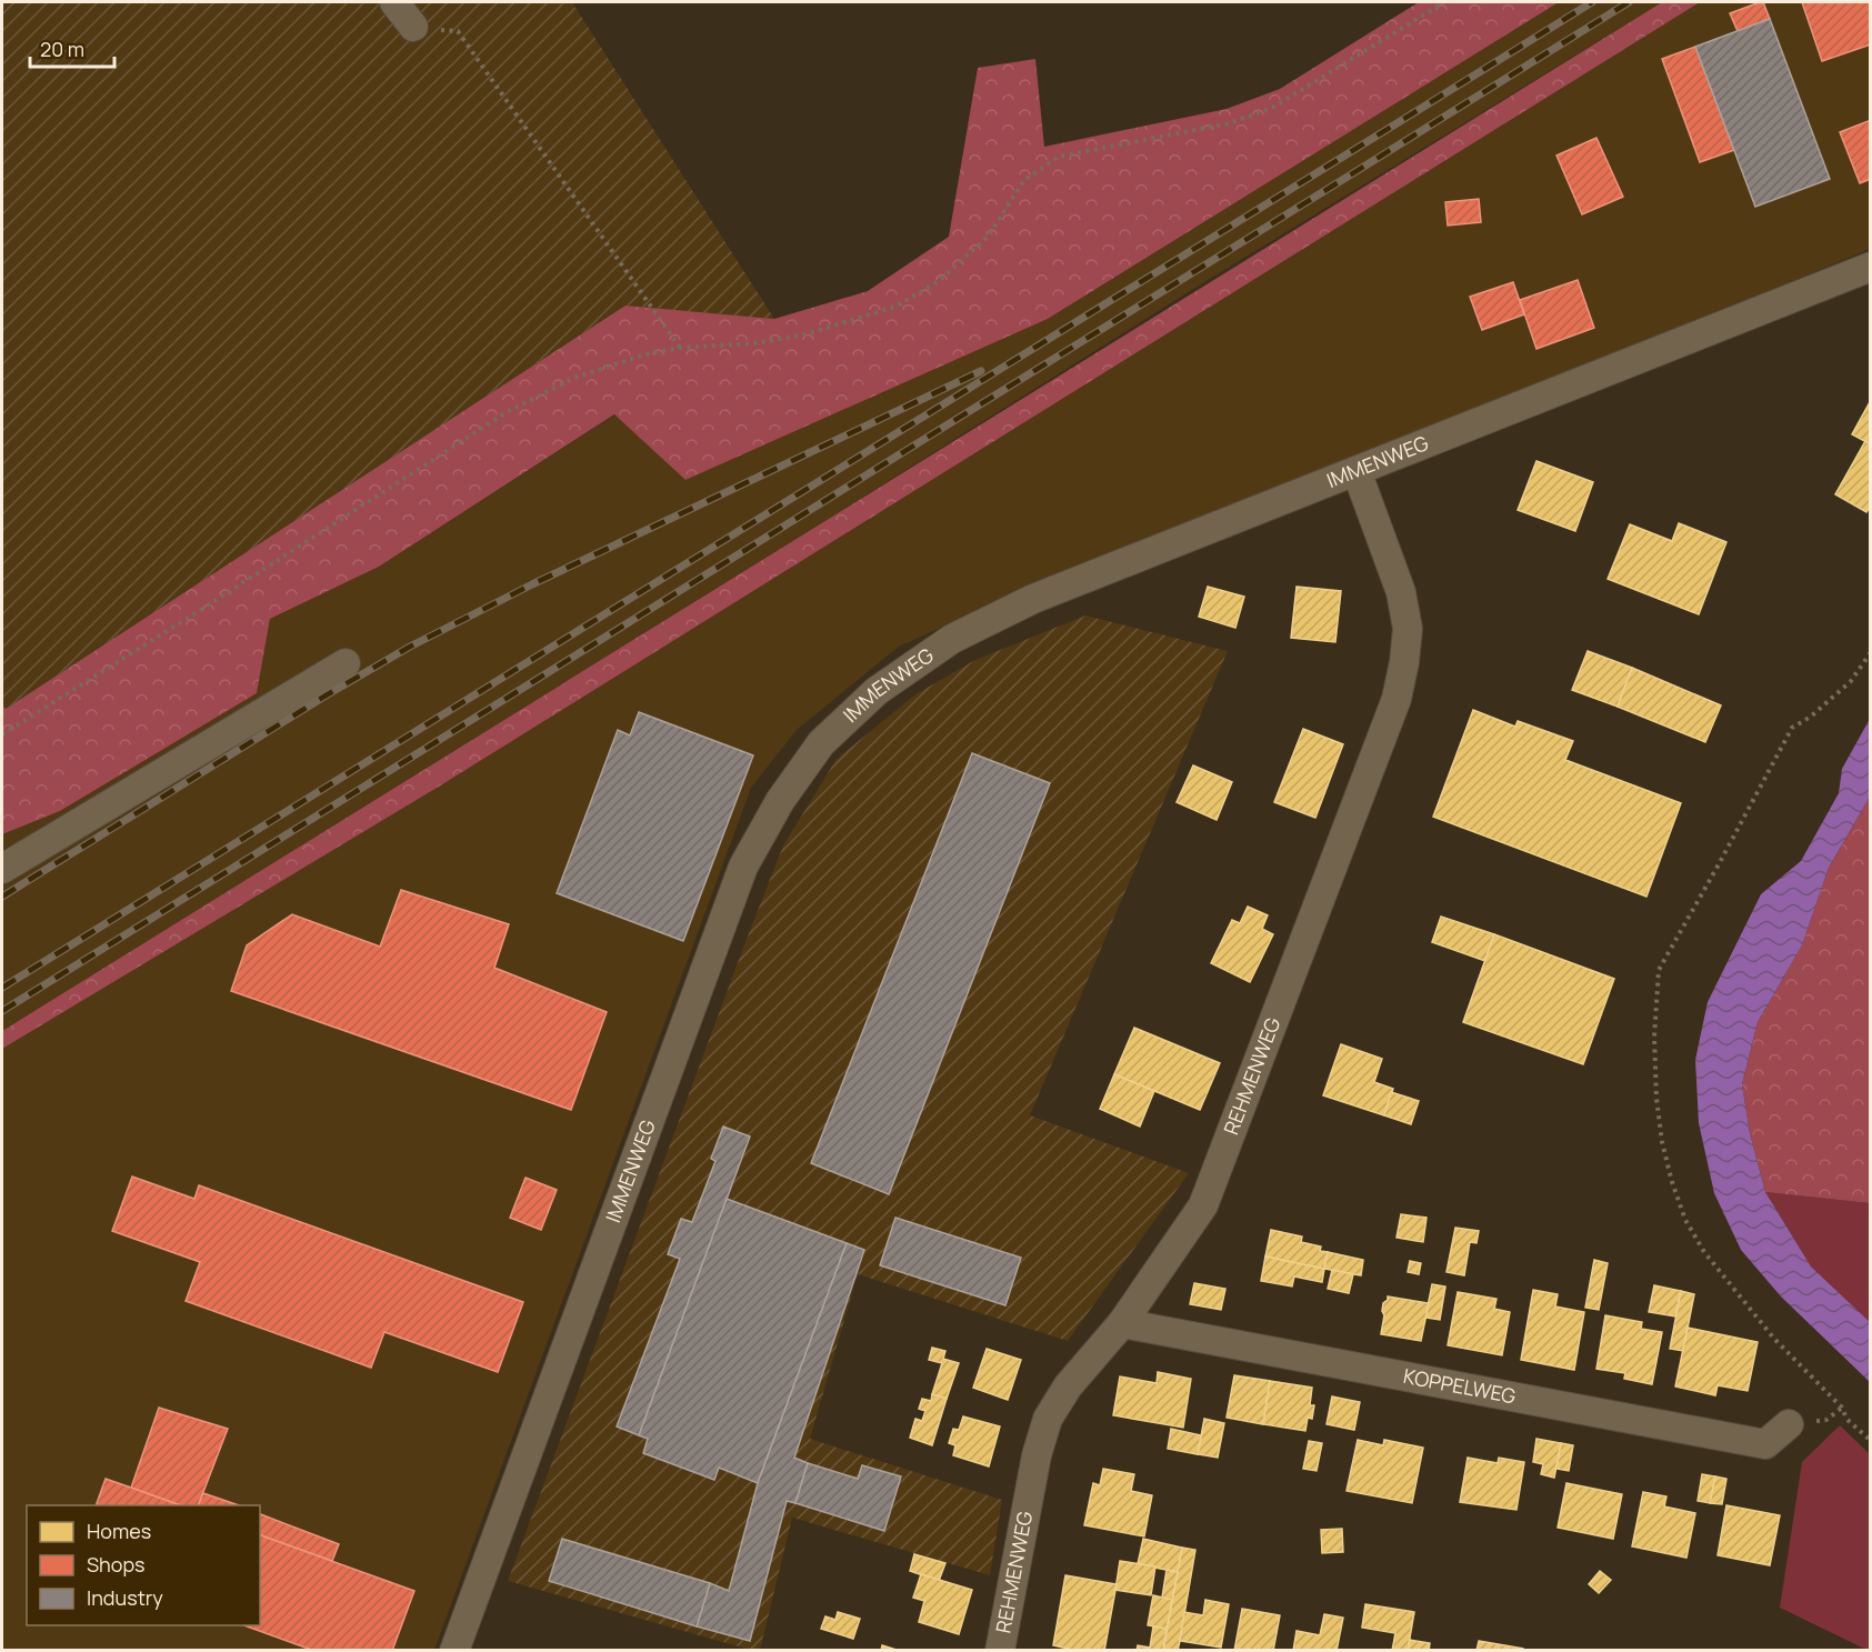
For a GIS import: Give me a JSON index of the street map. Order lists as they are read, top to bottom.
{
  "streets": {
    "street": ["IMMENWEG", "REHMENWEG", "KOPPELWEG"]
  },
  "crossings": [
    ["IMMENWEG", "REHMENWEG"],
    ["REHMENWEG", "KOPPELWEG"]
  ],
  "legend": ["Homes", "Shops", "Industry"],
  "scale_bar": "20 m"
}
